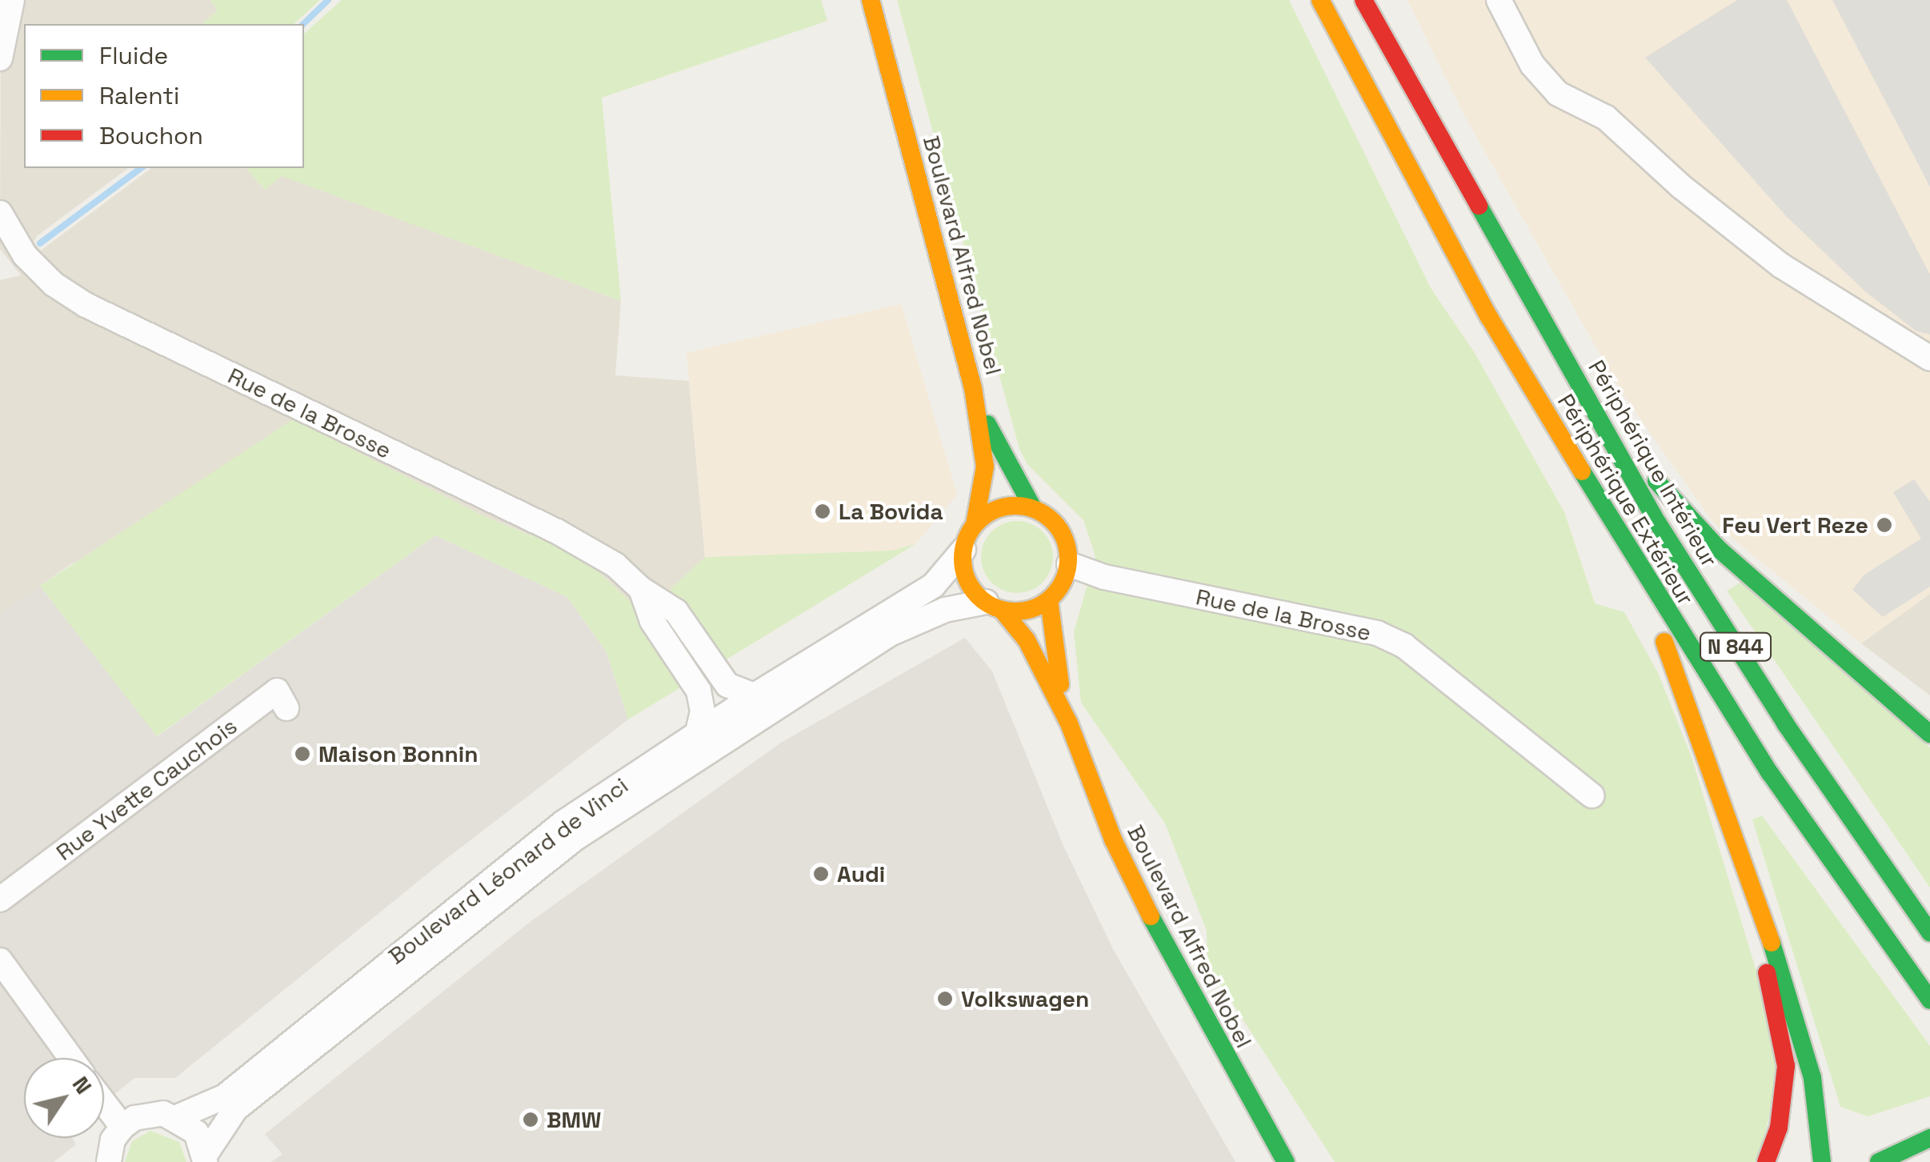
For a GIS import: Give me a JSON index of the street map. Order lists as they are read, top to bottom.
{
  "streets": {
    "main road": [
      "Boulevard Alfred Nobel",
      "Périphérique Intérieur",
      "Périphérique Extérieur",
      "N 844"
    ],
    "street": ["Rue de la Brosse", "Rue Yvette Cauchois", "Boulevard Léonard de Vinci"]
  },
  "crossings": [
    ["Boulevard Alfred Nobel", "Rue de la Brosse"],
    ["Boulevard Alfred Nobel", "Boulevard Léonard de Vinci"],
    ["Rue de la Brosse", "Boulevard Léonard de Vinci"]
  ],
  "places": [
    "La Bovida",
    "Feu Vert Reze",
    "Maison Bonnin",
    "Audi",
    "Volkswagen",
    "BMW"
  ],
  "legend": ["Fluide", "Ralenti", "Bouchon"],
  "north": "top right"
}
